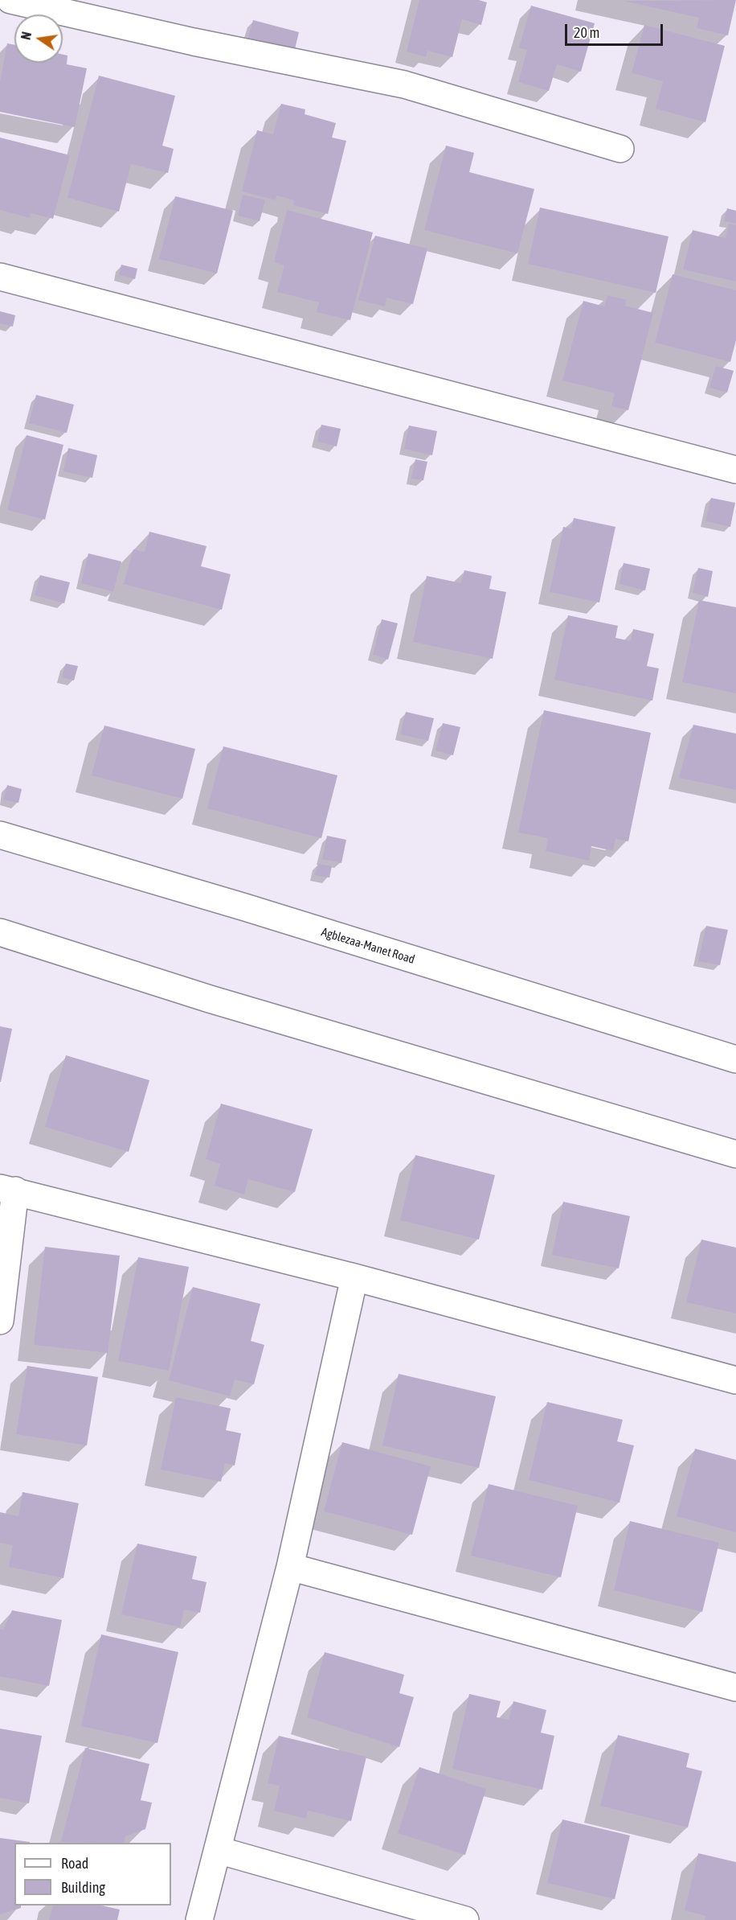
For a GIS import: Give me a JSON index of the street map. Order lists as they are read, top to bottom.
{
  "streets": {
    "street": ["Agblezaa-Manet Road"]
  },
  "legend": ["Road", "Building"],
  "scale_bar": "20 m",
  "north": "left"
}
